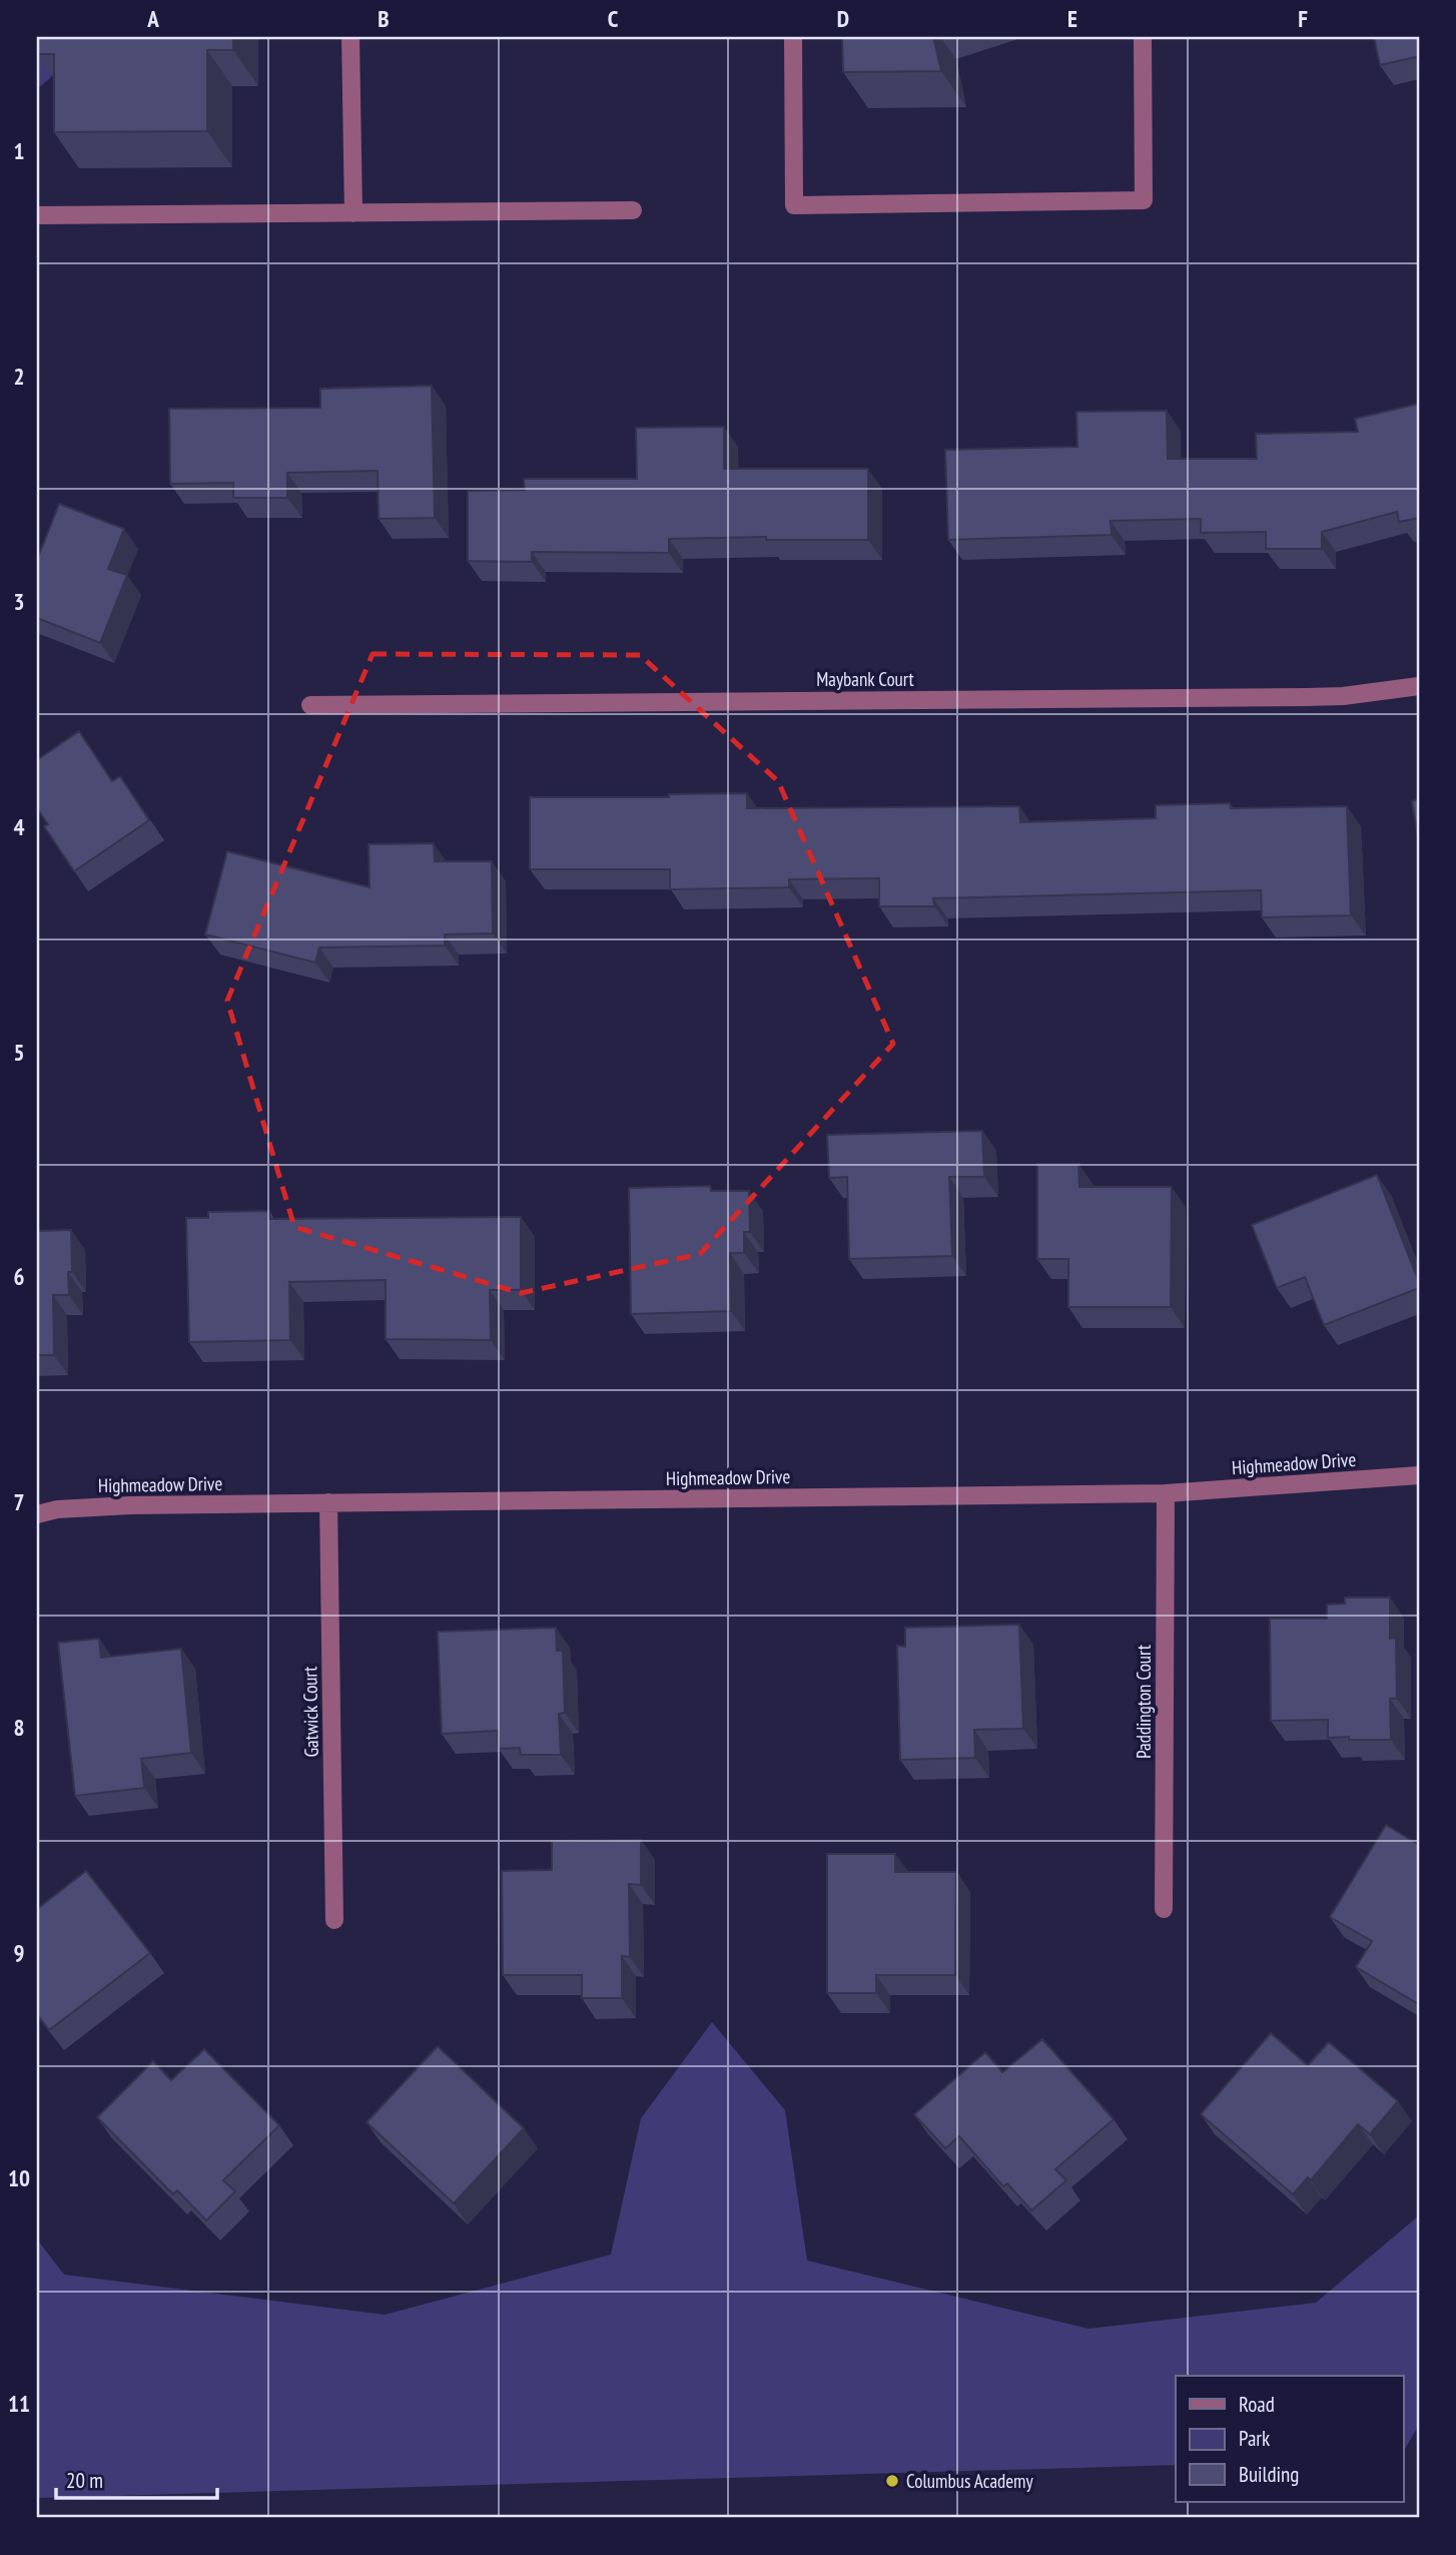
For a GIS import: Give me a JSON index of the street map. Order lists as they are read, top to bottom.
{
  "streets": {
    "street": [
      "Maybank Court",
      "Highmeadow Drive",
      "Paddington Court",
      "Gatwick Court"
    ]
  },
  "crossings": [
    ["Highmeadow Drive", "Paddington Court"],
    ["Highmeadow Drive", "Gatwick Court"]
  ],
  "places": ["Columbus Academy"],
  "legend": ["Road", "Park", "Building"],
  "scale_bar": "20 m",
  "grid": {
    "columns": [
      "A",
      "B",
      "C",
      "D",
      "E",
      "F"
    ],
    "rows": [
      "1",
      "2",
      "3",
      "4",
      "5",
      "6",
      "7",
      "8",
      "9",
      "10",
      "11"
    ]
  }
}
